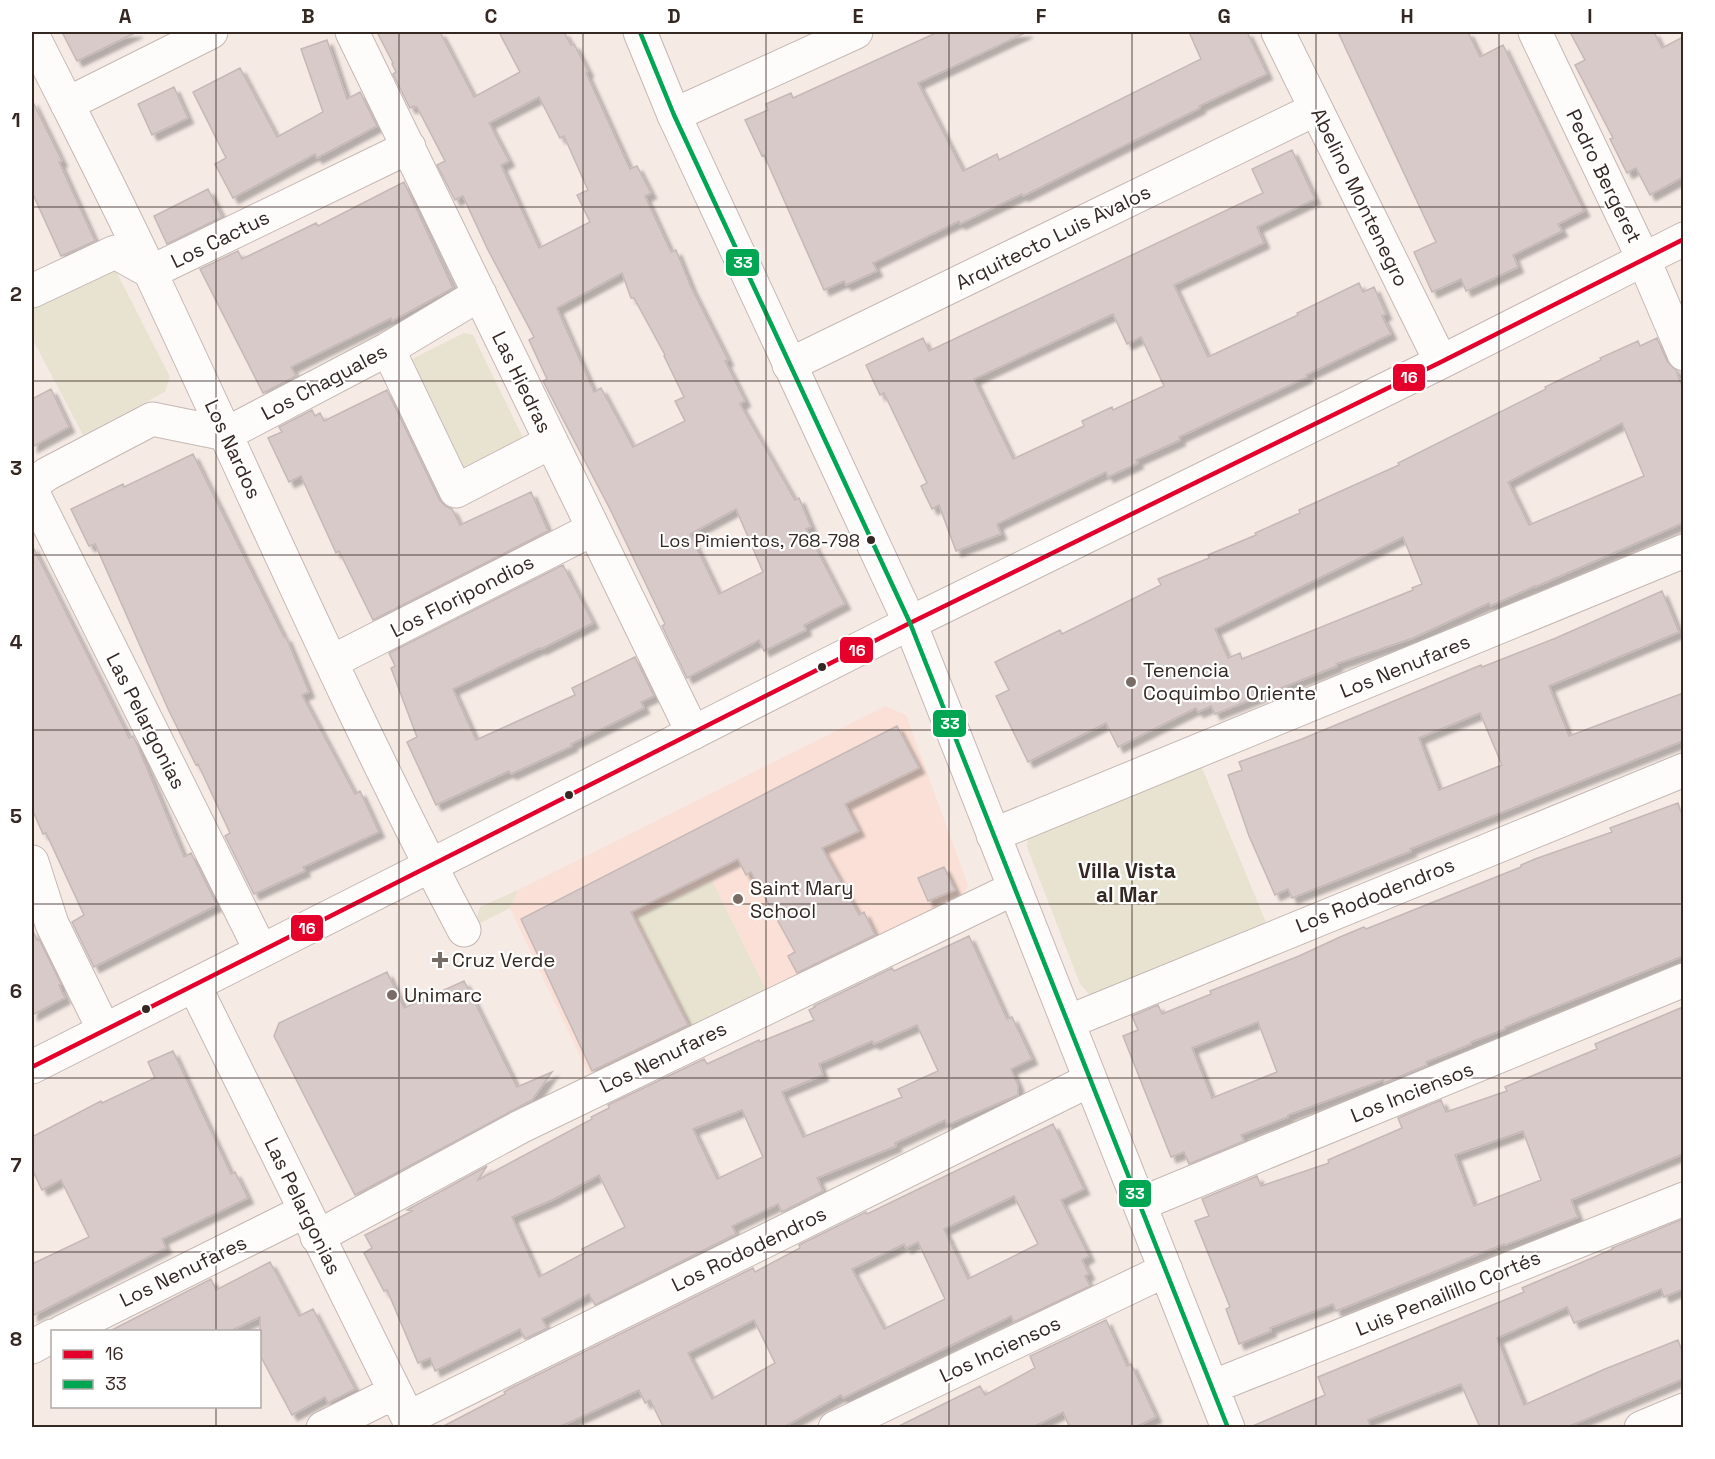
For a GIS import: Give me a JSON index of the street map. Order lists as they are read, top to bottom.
{
  "streets": {
    "street": [
      "Pedro Bergeret",
      "Abelino Montenegro",
      "Arquitecto Luis Avalos",
      "Los Cactus",
      "Los Chaguales",
      "Las Hiedras",
      "Los Nardos",
      "Los Floripondios",
      "Los Nenufares",
      "Las Pelargonias",
      "Los Rododendros",
      "Los Inciensos",
      "Luis Penailillo Cortés"
    ]
  },
  "crossings": [
    ["Abelino Montenegro", "Arquitecto Luis Avalos"],
    ["Los Cactus", "Las Hiedras"],
    ["Los Cactus", "Los Nardos"],
    ["Los Chaguales", "Las Hiedras"],
    ["Los Chaguales", "Los Nardos"],
    ["Las Hiedras", "Los Floripondios"],
    ["Los Nardos", "Los Floripondios"],
    ["Los Nenufares", "Las Pelargonias"],
    ["Las Pelargonias", "Los Rododendros"]
  ],
  "districts": ["Villa Vista al Mar"],
  "places": {
    "other": [
      "Los Pimientos, 768-798",
      "Tenencia Coquimbo Oriente",
      "Saint Mary School",
      "Unimarc"
    ],
    "health": ["Cruz Verde"]
  },
  "lines": ["transit line 33", "transit line 16"],
  "legend": ["16", "33"],
  "grid": {
    "columns": [
      "A",
      "B",
      "C",
      "D",
      "E",
      "F",
      "G",
      "H",
      "I"
    ],
    "rows": [
      "1",
      "2",
      "3",
      "4",
      "5",
      "6",
      "7",
      "8"
    ]
  }
}
